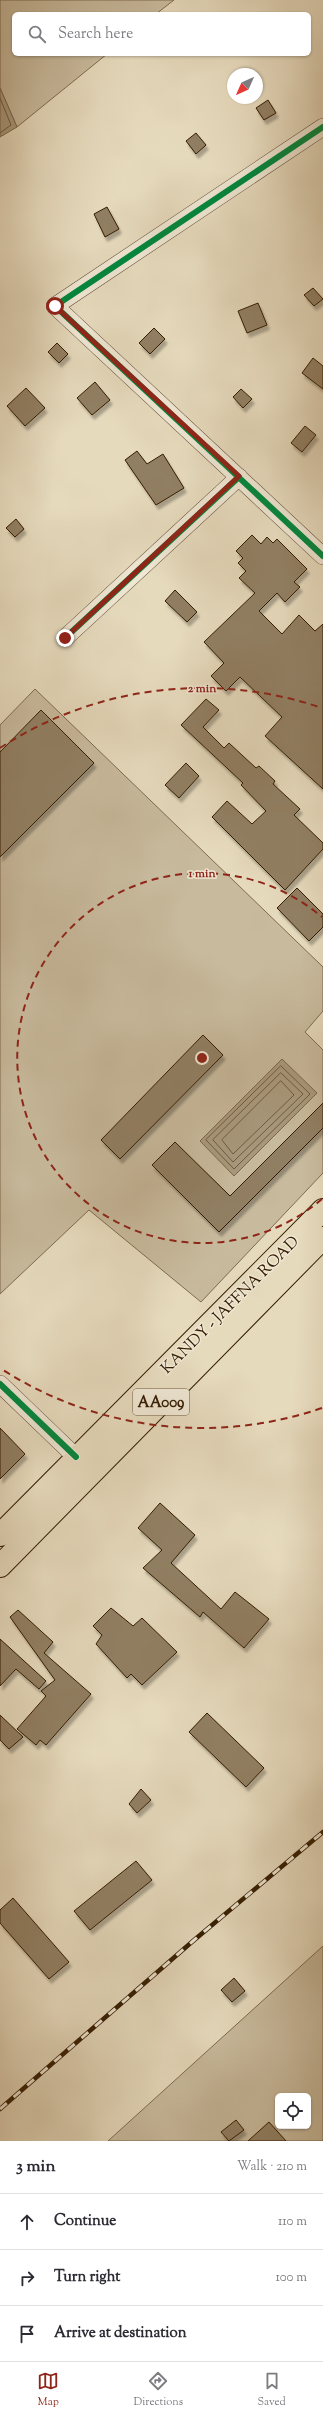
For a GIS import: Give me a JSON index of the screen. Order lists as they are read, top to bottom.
{
  "streets": {
    "highway": ["KANDY - JAFFNA ROAD", "AA009"]
  },
  "north": "bottom left",
  "page": {
    "search": "Search here",
    "heading": ["3 min", "Walk · 210 m"],
    "list": [
      ["Continue", "110 m"],
      ["Turn right", "100 m"],
      "Arrive at destination"
    ],
    "nav": ["Map", "Directions", "Saved"]
  },
  "rings": ["2 min", "1 min"]
}
